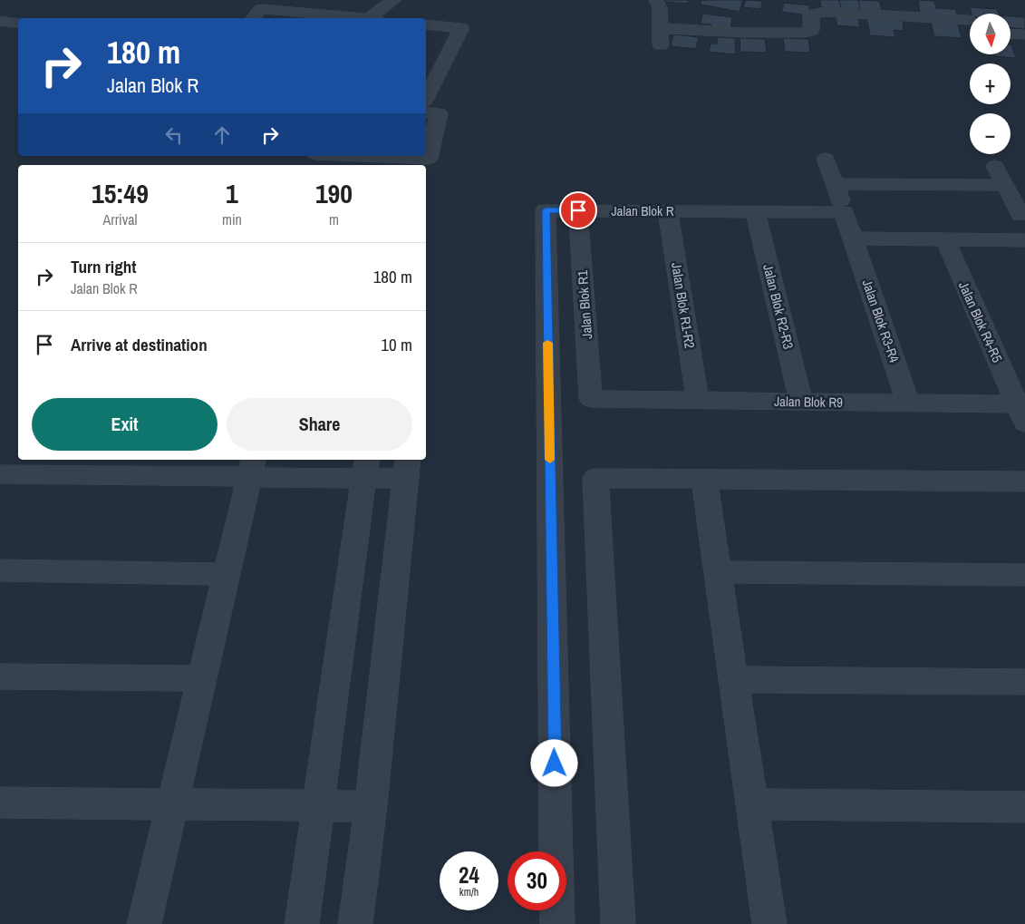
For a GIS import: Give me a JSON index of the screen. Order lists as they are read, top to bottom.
{
  "streets": {
    "street": [
      "Jalan Blok R",
      "Jalan Blok R1",
      "Jalan Blok R1-R2",
      "Jalan Blok R2-R3",
      "Jalan Blok R3-R4",
      "Jalan Blok R4-R5",
      "Jalan Blok R9"
    ]
  },
  "crossings": [
    ["Jalan Blok R", "Jalan Blok R1"],
    ["Jalan Blok R", "Jalan Blok R1-R2"],
    ["Jalan Blok R", "Jalan Blok R2-R3"],
    ["Jalan Blok R1", "Jalan Blok R9"],
    ["Jalan Blok R1-R2", "Jalan Blok R9"],
    ["Jalan Blok R2-R3", "Jalan Blok R9"],
    ["Jalan Blok R3-R4", "Jalan Blok R9"],
    ["Jalan Blok R4-R5", "Jalan Blok R9"]
  ],
  "north": "bottom",
  "page": {
    "map_buttons": ["+", "−"],
    "turn": ["180 m", "Jalan Blok R"],
    "eta": [
      "15:49",
      "Arrival",
      "1",
      "min",
      "190",
      "m"
    ],
    "list": [
      {
        "name": "Turn right",
        "note": "Jalan Blok R",
        "value": "180 m"
      },
      {
        "name": "Arrive at destination",
        "value": "10 m"
      }
    ],
    "buttons": ["Exit", "Share"],
    "speed": "24 km/h",
    "limit": "30"
  }
}
